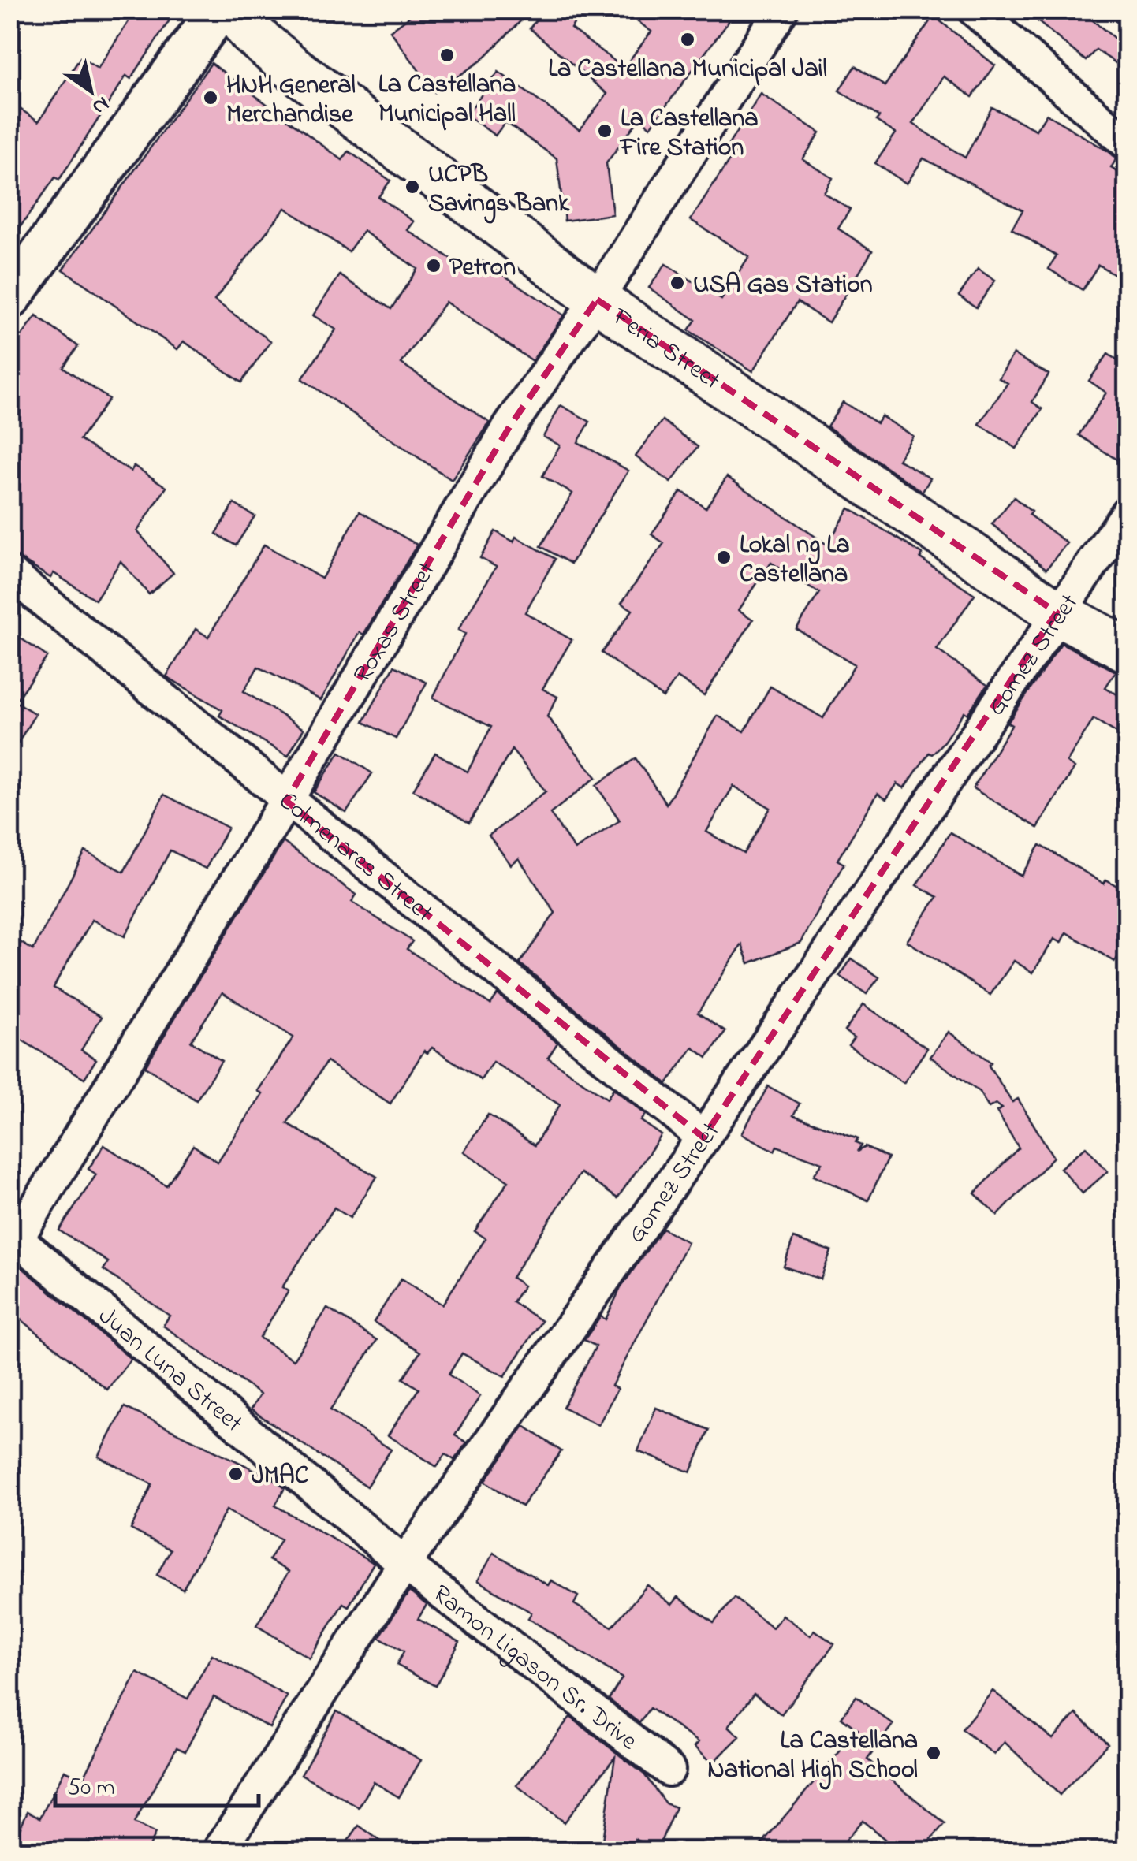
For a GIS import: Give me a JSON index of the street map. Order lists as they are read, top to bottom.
{
  "streets": {
    "main road": ["Feria Street"],
    "street": [
      "Roxas Street",
      "Gomez Street",
      "Colmenares Street",
      "Juan Luna Street",
      "Ramon Ligason Sr. Drive"
    ]
  },
  "crossings": [
    ["Feria Street", "Roxas Street"],
    ["Feria Street", "Gomez Street"],
    ["Roxas Street", "Colmenares Street"],
    ["Roxas Street", "Juan Luna Street"],
    ["Gomez Street", "Colmenares Street"],
    ["Gomez Street", "Juan Luna Street"],
    ["Gomez Street", "Ramon Ligason Sr. Drive"],
    ["Juan Luna Street", "Ramon Ligason Sr. Drive"]
  ],
  "places": [
    "La Castellana Municipal Jail",
    "La Castellana Municipal Hall",
    "HNH General Merchandise",
    "La Castellana Fire Station",
    "UCPB Savings Bank",
    "Petron",
    "USA Gas Station",
    "Lokal ng La Castellana",
    "JMAC",
    "La Castellana National High School"
  ],
  "scale_bar": "50 m",
  "north": "bottom right"
}
